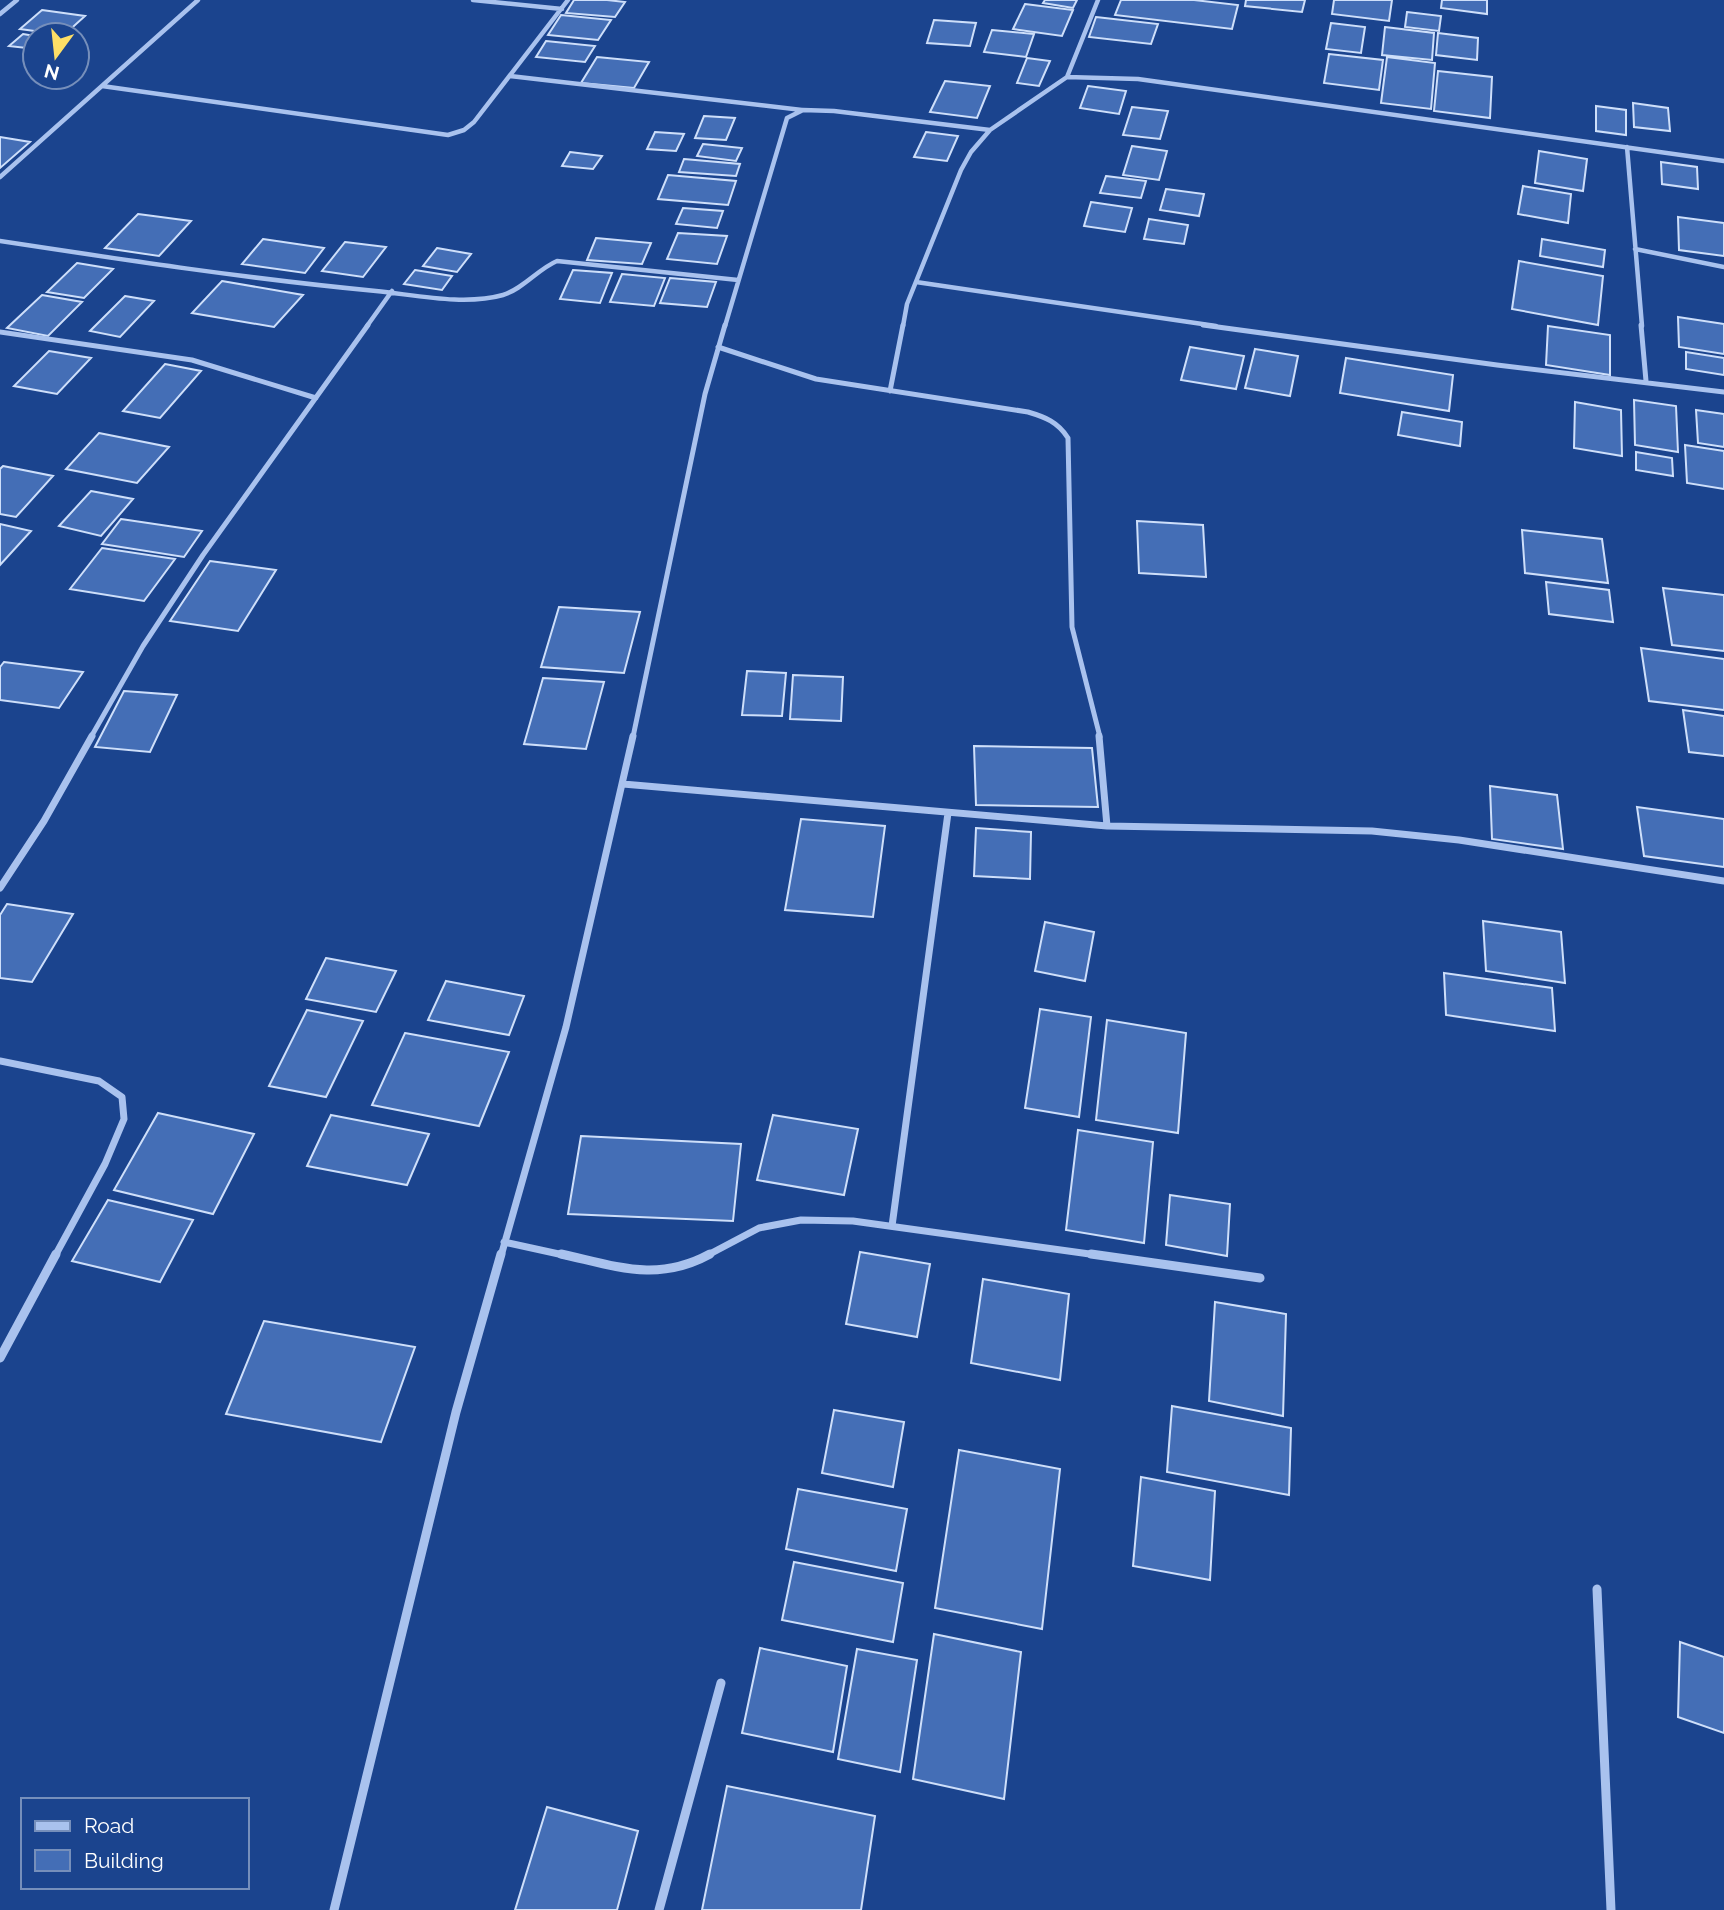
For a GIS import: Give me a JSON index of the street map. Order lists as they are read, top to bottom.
{
  "legend": ["Road", "Building"],
  "north": "bottom"
}
